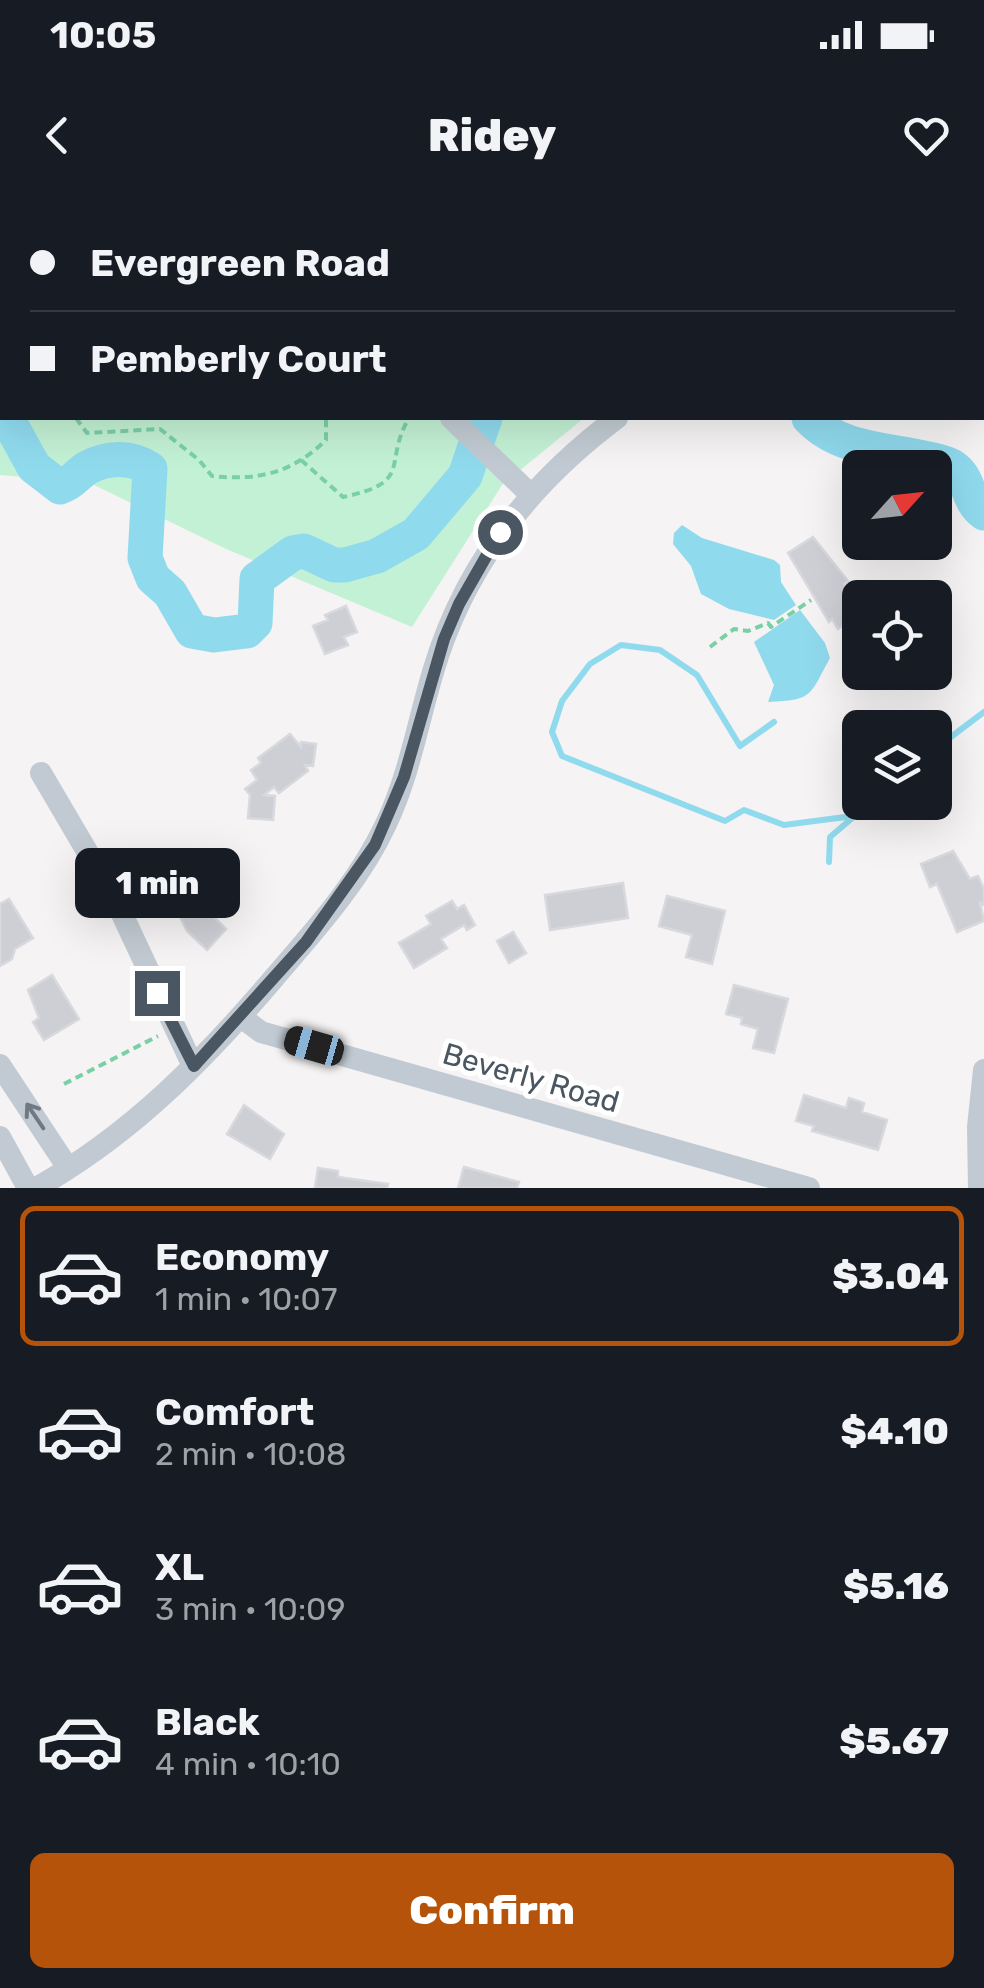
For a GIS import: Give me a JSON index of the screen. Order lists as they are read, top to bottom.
{
  "streets": {
    "street": ["Beverly Road"]
  },
  "north": "top right",
  "page": {
    "status": "10:05",
    "header": "Ridey",
    "banner": ["Evergreen Road", "Pemberly Court"],
    "bubble": "1 min",
    "list": [
      {
        "name": "Economy",
        "note": "1 min · 10:07",
        "value": "$3.04"
      },
      {
        "name": "Comfort",
        "note": "2 min · 10:08",
        "value": "$4.10"
      },
      {
        "name": "XL",
        "note": "3 min · 10:09",
        "value": "$5.16"
      },
      {
        "name": "Black",
        "note": "4 min · 10:10",
        "value": "$5.67"
      }
    ],
    "buttons": "Confirm"
  }
}
